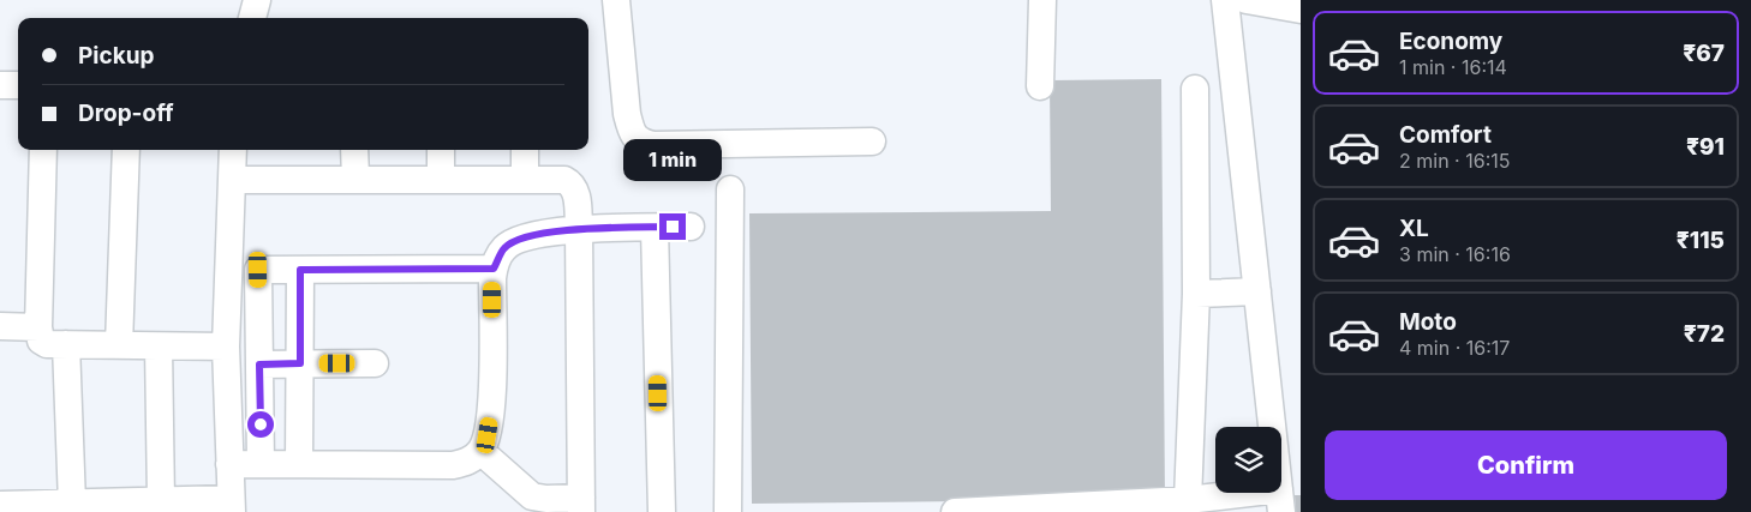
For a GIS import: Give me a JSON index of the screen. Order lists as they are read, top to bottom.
{
  "page": {
    "list": [
      {
        "name": "Economy",
        "note": "1 min · 16:14",
        "value": "₹67"
      },
      {
        "name": "Comfort",
        "note": "2 min · 16:15",
        "value": "₹91"
      },
      {
        "name": "XL",
        "note": "3 min · 16:16",
        "value": "₹115"
      },
      {
        "name": "Moto",
        "note": "4 min · 16:17",
        "value": "₹72"
      }
    ],
    "banner": ["Pickup", "Drop-off"],
    "bubble": "1 min",
    "buttons": "Confirm"
  }
}
